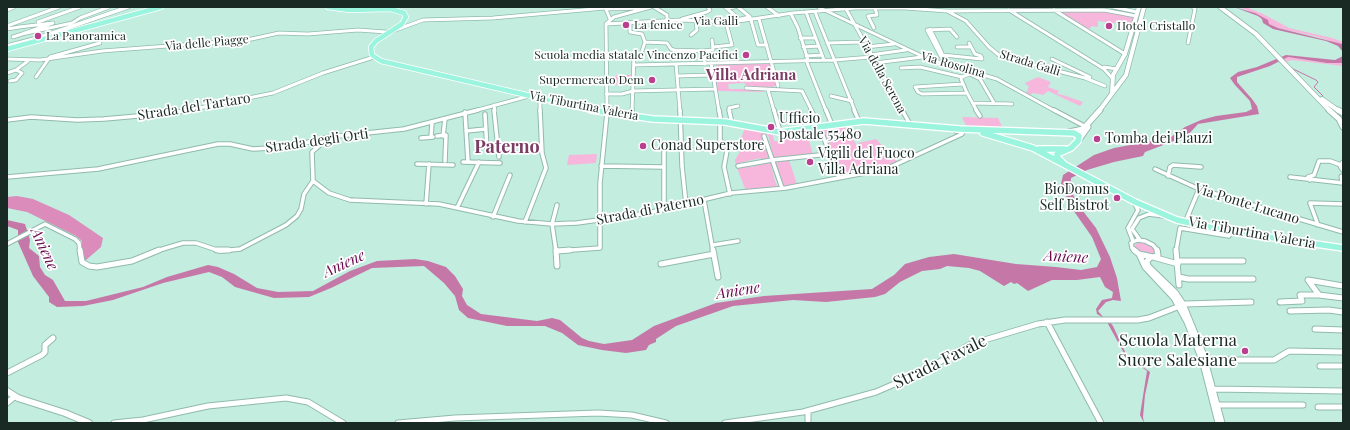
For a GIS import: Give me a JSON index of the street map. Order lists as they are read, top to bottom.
{
  "streets": {
    "main road": ["Via Tiburtina Valeria"],
    "street": [
      "Via Galli",
      "Via delle Piagge",
      "Strada Galli",
      "Via Rosolina",
      "Via della Serena",
      "Strada del Tartaro",
      "Strada degli Orti",
      "Via Ponte Lucano",
      "Strada di Paterno",
      "Strada Favale"
    ]
  },
  "crossings": [
    ["Via Galli", "Strada Galli"],
    ["Via Galli", "Via Rosolina"],
    ["Strada Galli", "Via Rosolina"],
    ["Strada Galli", "Via della Serena"],
    ["Via Rosolina", "Via della Serena"],
    ["Via della Serena", "Via Tiburtina Valeria"],
    ["Via Tiburtina Valeria", "Strada del Tartaro"],
    ["Via Tiburtina Valeria", "Strada degli Orti"],
    ["Via Tiburtina Valeria", "Strada di Paterno"]
  ],
  "districts": ["Villa Adriana", "Paterno"],
  "water": ["Aniene"],
  "places": [
    "La fenice",
    "Hotel Cristallo",
    "La Panoramica",
    "Scuola media statale Vincenzo Pacifici",
    "Supermercato Dem",
    "Ufficio postale 55480",
    "Tomba dei Plauzi",
    "Conad Superstore",
    "Vigili del Fuoco Villa Adriana",
    "BioDomus Self Bistrot",
    "Scuola Materna Suore Salesiane"
  ]
}
